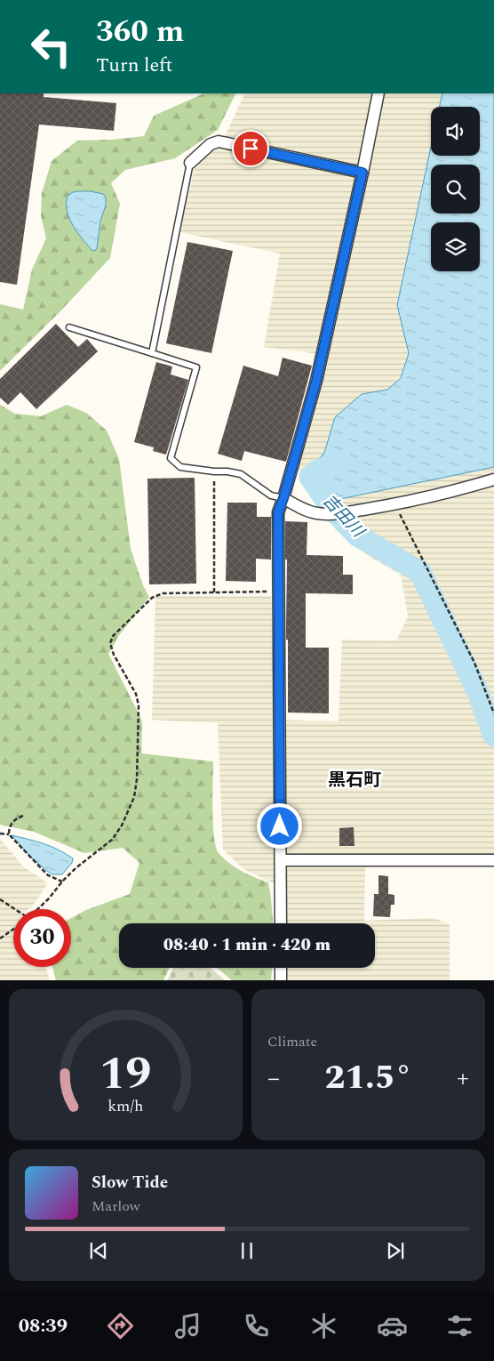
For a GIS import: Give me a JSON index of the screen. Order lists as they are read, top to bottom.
{
  "districts": ["黒石町"],
  "water": ["吉田川"],
  "page": {
    "turn": ["360 m", "Turn left"],
    "limit": "30",
    "trip": "08:40 · 1 min · 420 m",
    "tile": "Climate",
    "heat": ["−", "21.5°", "+"],
    "song": ["Slow Tide", "Marlow"],
    "tabs": "08:39",
    "gauge": ["19", "km/h"]
  }
}
